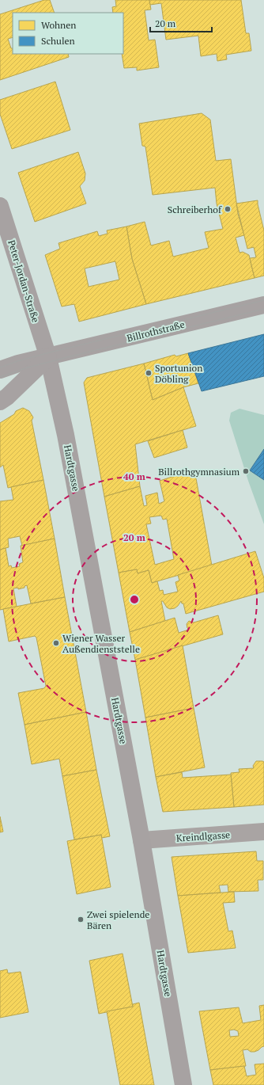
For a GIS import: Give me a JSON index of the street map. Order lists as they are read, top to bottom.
{
  "streets": {
    "street": [
      "Peter-Jordan-Straße",
      "Billrothstraße",
      "Hardtgasse",
      "Kreindlgasse"
    ]
  },
  "crossings": [
    ["Peter-Jordan-Straße", "Billrothstraße"],
    ["Peter-Jordan-Straße", "Hardtgasse"],
    ["Billrothstraße", "Hardtgasse"],
    ["Hardtgasse", "Kreindlgasse"]
  ],
  "places": [
    "Schreiberhof",
    "Sportunion Döbling",
    "Billrothgymnasium",
    "Wiener Wasser Außendienststelle",
    "Zwei spielende Bären"
  ],
  "legend": ["Wohnen", "Schulen"],
  "scale_bar": "20 m",
  "rings": ["40 m", "20 m"]
}
